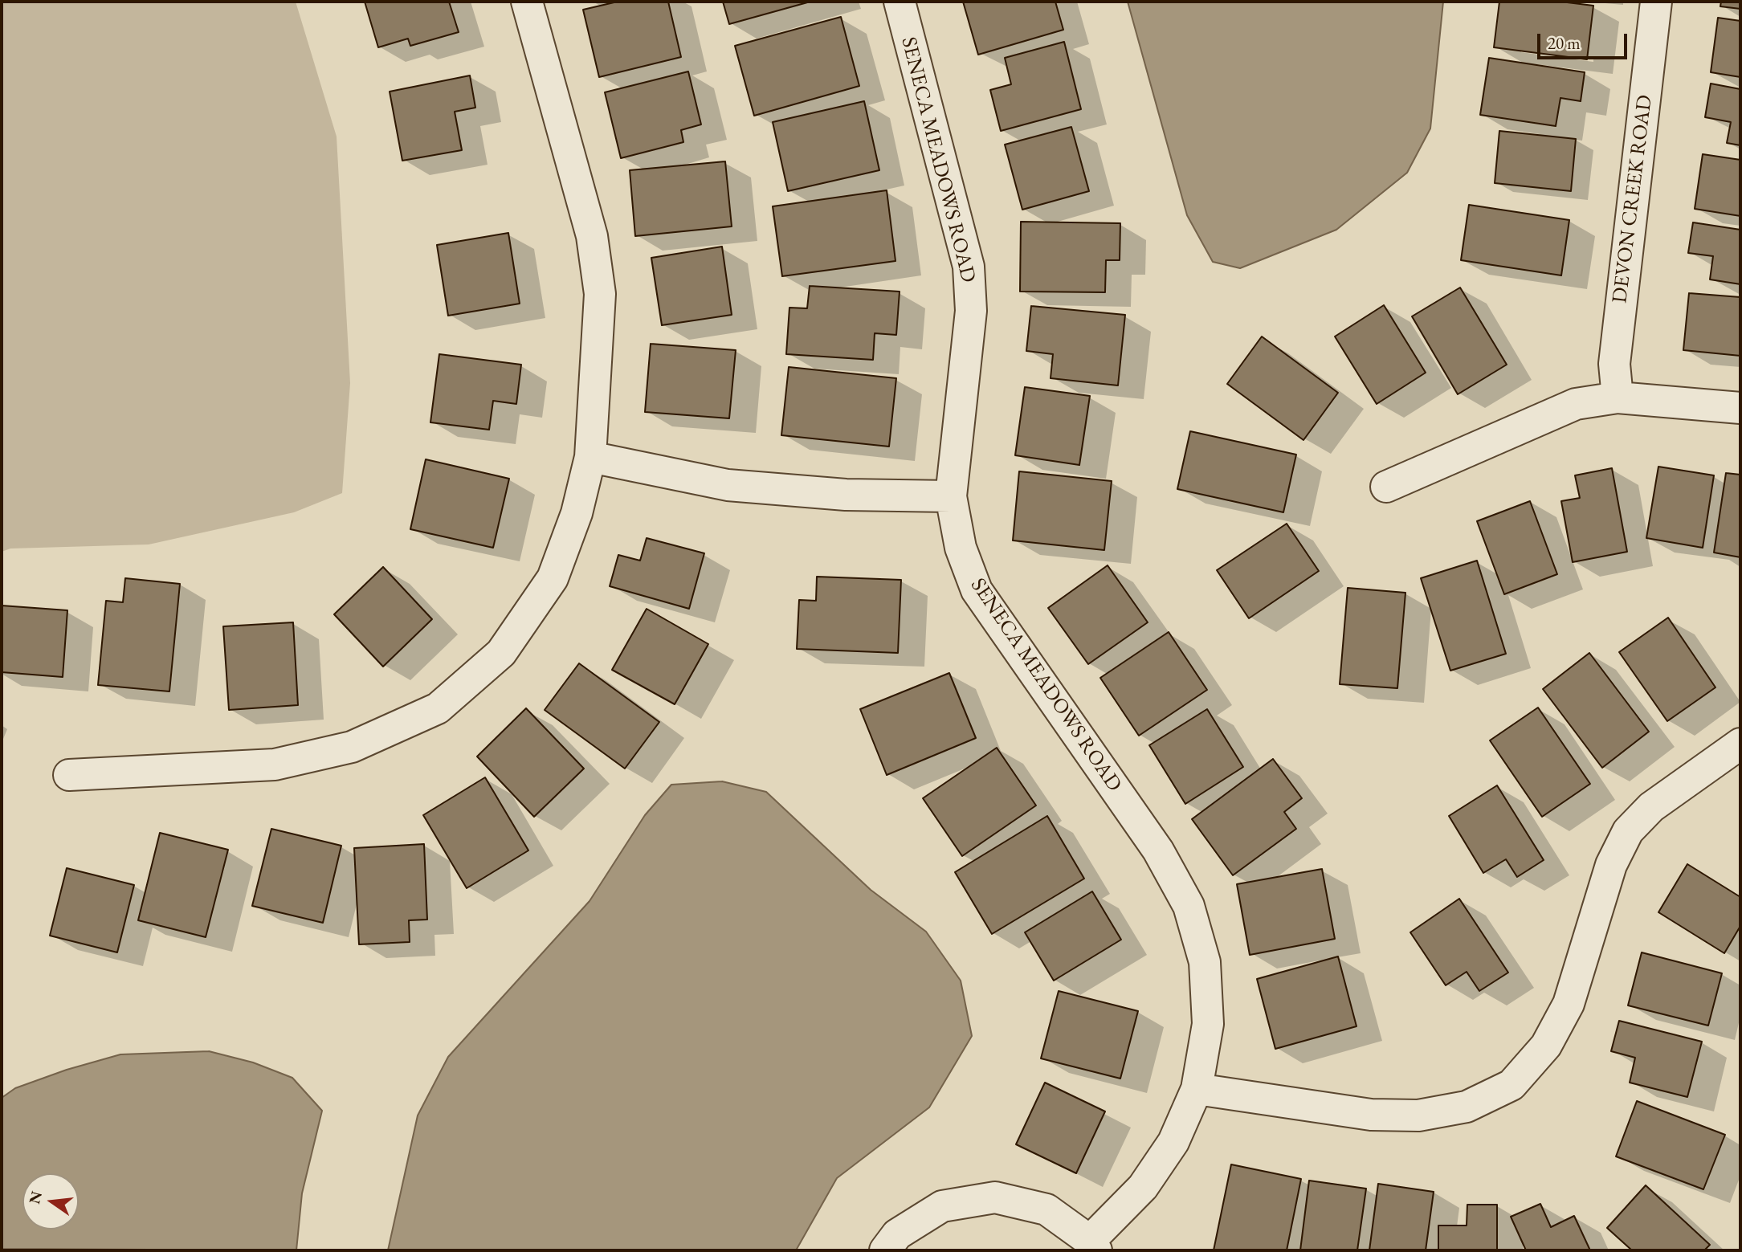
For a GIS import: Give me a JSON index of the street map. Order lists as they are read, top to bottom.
{
  "streets": {
    "street": ["SENECA MEADOWS ROAD", "DEVON CREEK ROAD"]
  },
  "scale_bar": "20 m",
  "north": "left"
}
